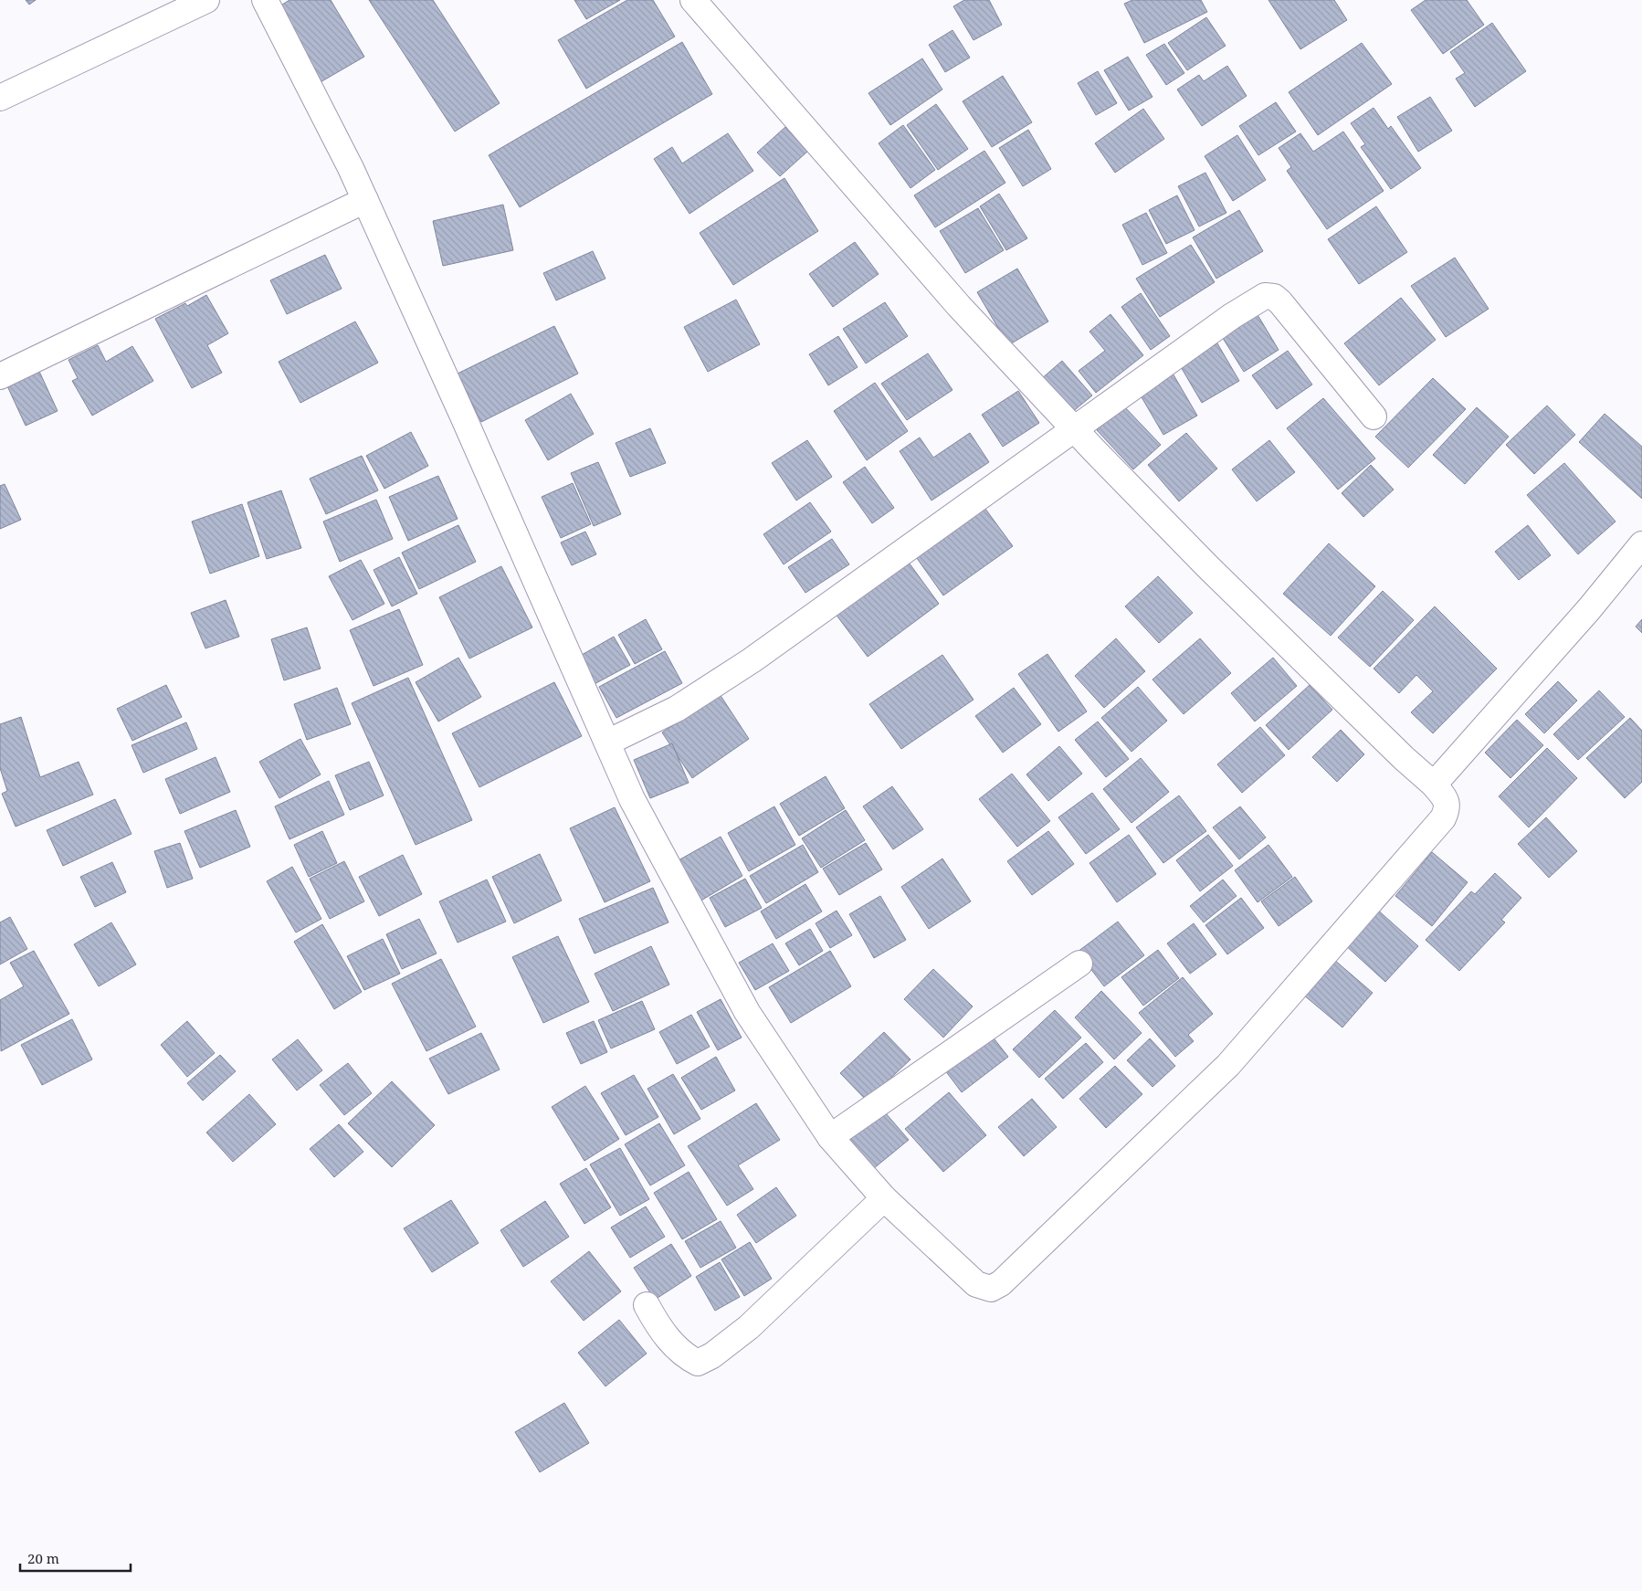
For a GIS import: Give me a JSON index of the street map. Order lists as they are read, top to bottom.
{
  "scale_bar": "20 m"
}
